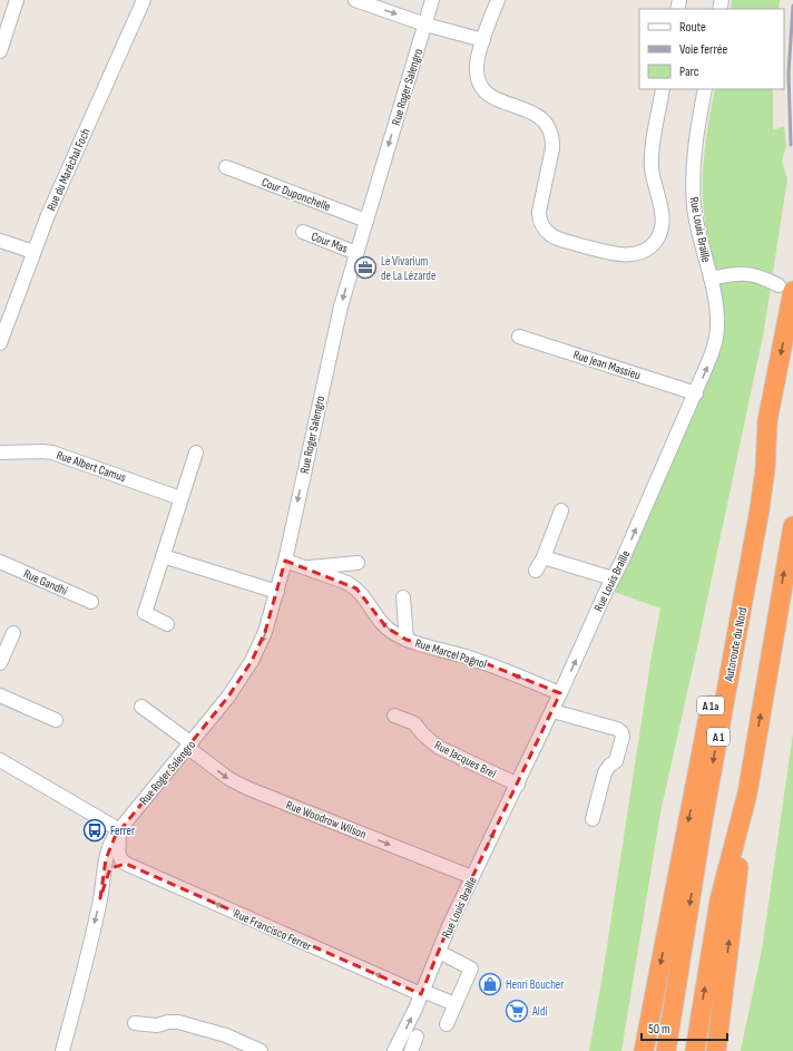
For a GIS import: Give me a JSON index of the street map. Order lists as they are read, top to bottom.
{
  "streets": {
    "highway": ["Autoroute du Nord", "A 1a", "A 1"],
    "street": [
      "Rue Roger Salengro",
      "Rue du Maréchal Foch",
      "Cour Duponchelle",
      "Rue Louis Braille",
      "Cour Mas",
      "Rue Jean Massieu",
      "Rue Albert Camus",
      "Rue Gandhi",
      "Rue Marcel Pagnol",
      "Rue Jacques Brel",
      "Rue Woodrow Wilson",
      "Rue Francisco Ferrer"
    ]
  },
  "crossings": [
    ["Rue Roger Salengro", "Cour Duponchelle"],
    ["Rue Roger Salengro", "Cour Mas"],
    ["Rue Roger Salengro", "Rue Marcel Pagnol"],
    ["Rue Roger Salengro", "Rue Woodrow Wilson"],
    ["Rue Roger Salengro", "Rue Francisco Ferrer"],
    ["Rue Louis Braille", "Rue Jean Massieu"],
    ["Rue Louis Braille", "Rue Marcel Pagnol"],
    ["Rue Louis Braille", "Rue Jacques Brel"],
    ["Rue Louis Braille", "Rue Woodrow Wilson"],
    ["Rue Louis Braille", "Rue Francisco Ferrer"],
    ["Autoroute du Nord", "A 1a"]
  ],
  "one_way": [
    "Rue Roger Salengro",
    "Rue Louis Braille",
    "Rue Marcel Pagnol",
    "Rue Woodrow Wilson",
    "Rue Francisco Ferrer"
  ],
  "places": {
    "office": ["Le Vivarium de La Lézarde"],
    "bus stop": ["Ferrer"],
    "shop": ["Henri Boucher"],
    "supermarket": ["Aldi"]
  },
  "legend": ["Route", "Voie ferrée", "Parc"],
  "scale_bar": "50 m"
}
